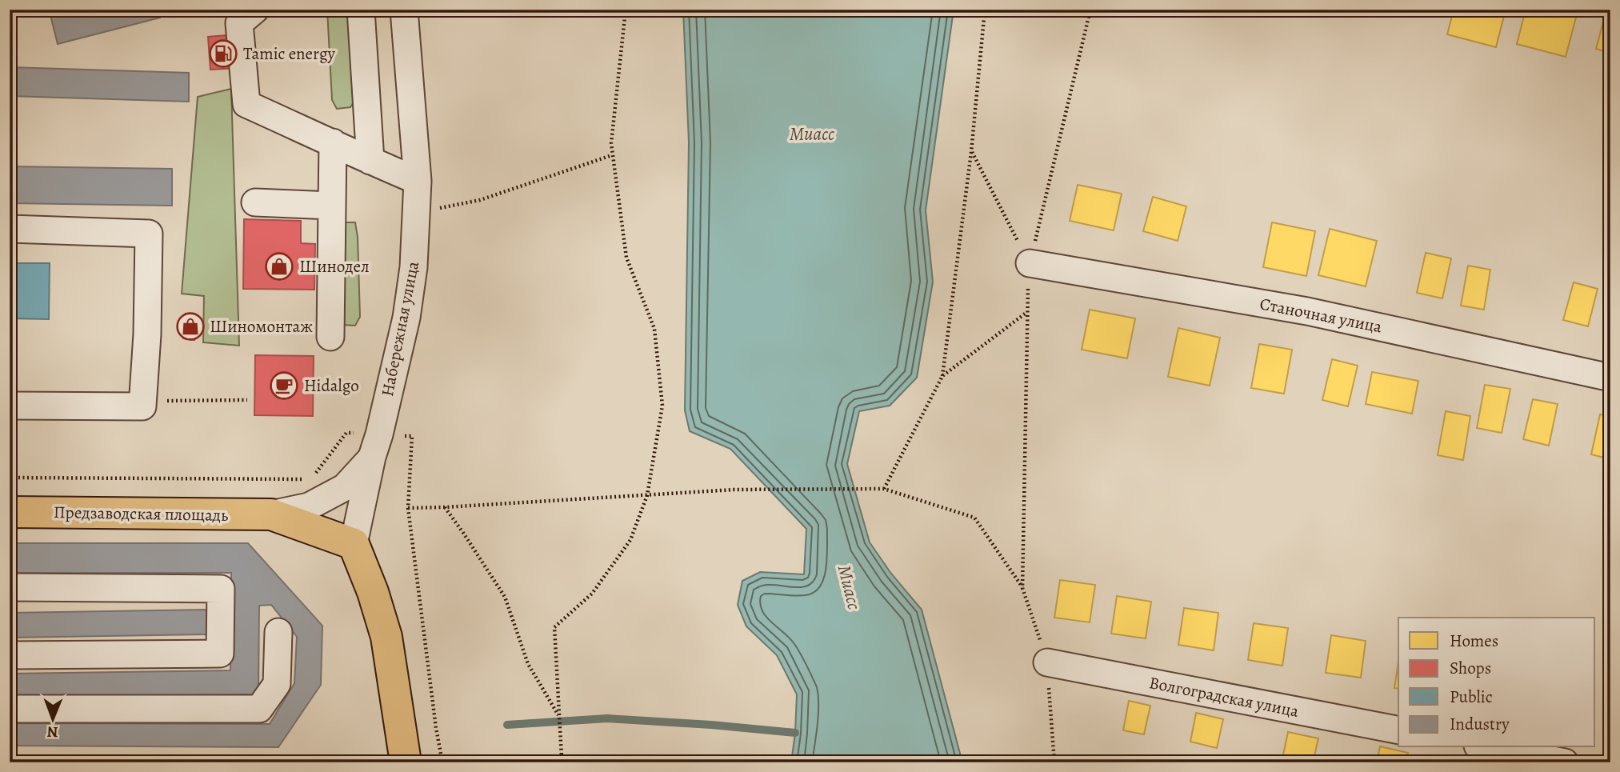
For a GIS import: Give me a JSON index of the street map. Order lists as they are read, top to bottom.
{
  "streets": {
    "main road": ["Предзаводская площадь"],
    "street": ["Станочная улица", "Набережная улица", "Волгоградская улица"]
  },
  "crossings": [
    ["Набережная улица", "Предзаводская площадь"]
  ],
  "water": ["Миасс"],
  "places": {
    "fuel station": ["Tamic energy"],
    "shop": ["Шинодел", "Шиномонтаж"],
    "cafe": ["Hidalgo"]
  },
  "legend": [
    "Homes",
    "Shops",
    "Public",
    "Industry"
  ],
  "north": "bottom"
}
